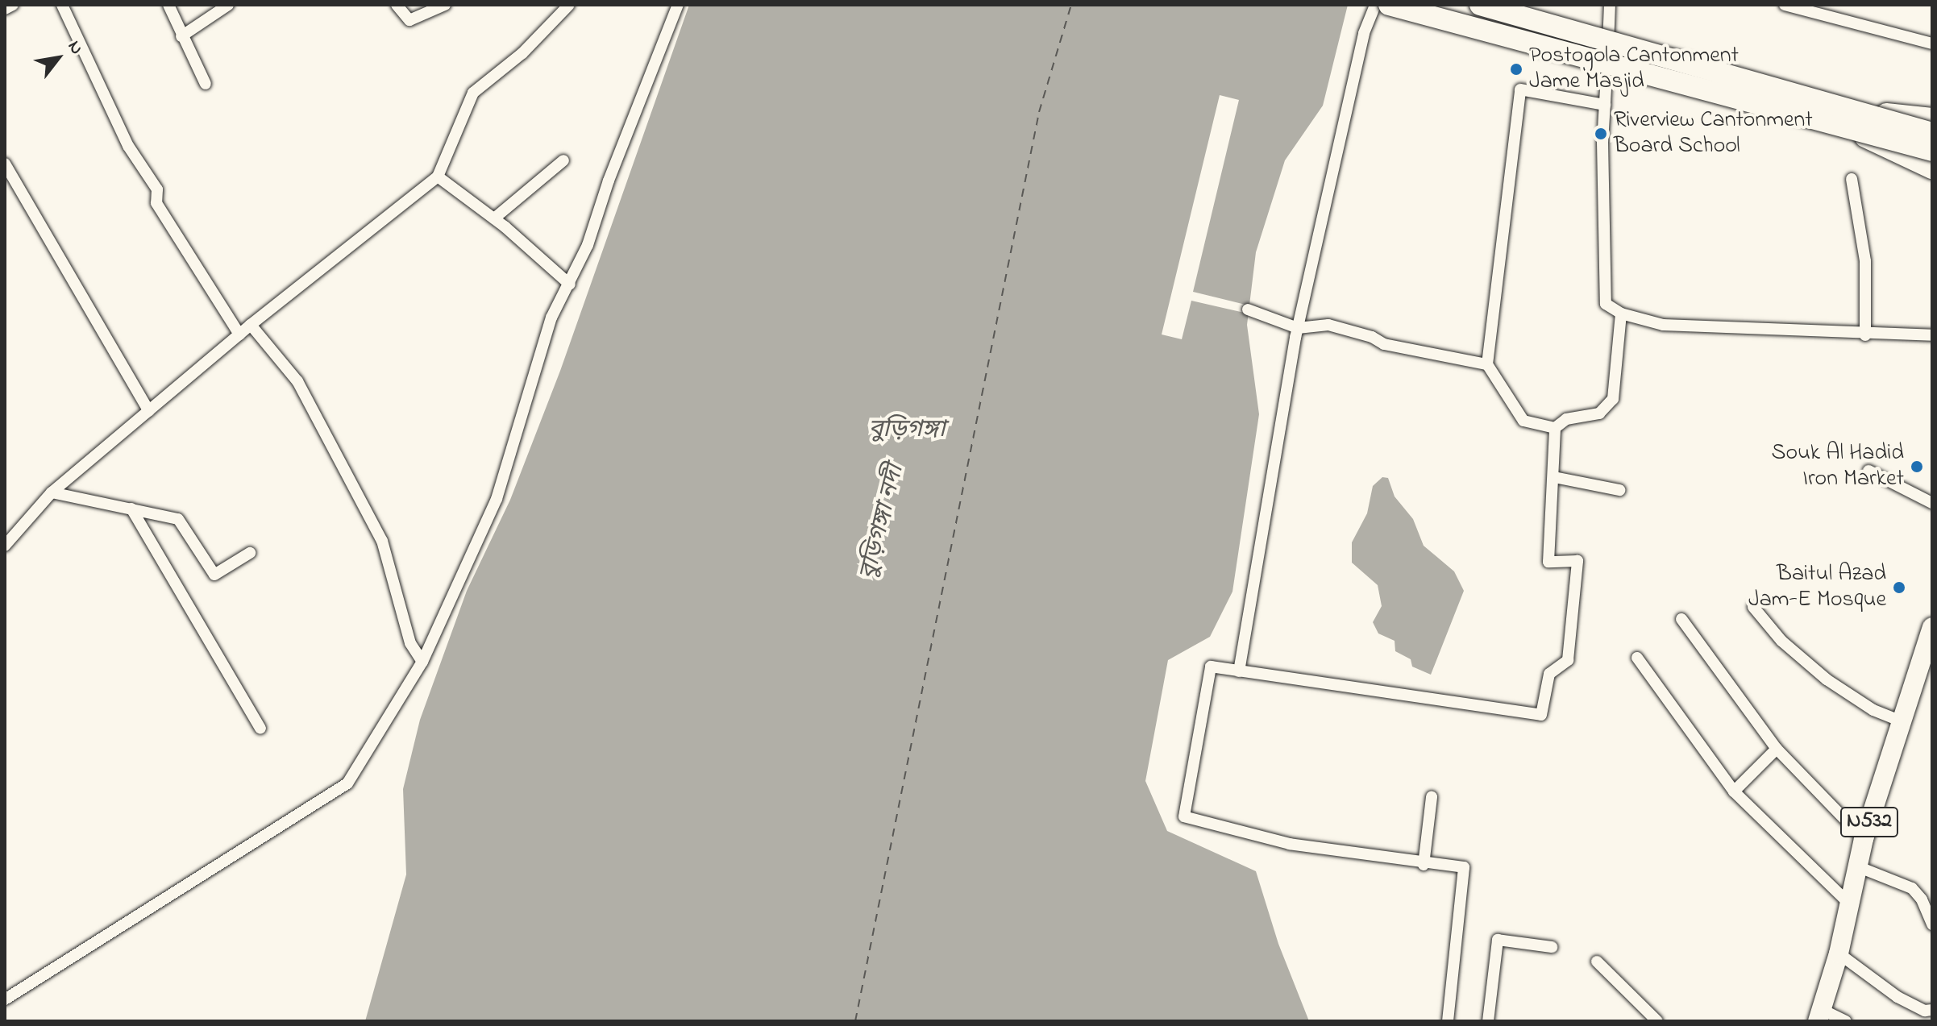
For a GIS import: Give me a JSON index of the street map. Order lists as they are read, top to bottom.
{
  "streets": {
    "highway": ["N532"]
  },
  "water": ["বুড়িগঙ্গা", "বুড়িগঙ্গা নদী"],
  "places": [
    "Postogola Cantonment Jame Masjid",
    "Riverview Cantonment Board School",
    "Souk Al Hadid Iron Market",
    "Baitul Azad Jam-E Mosque"
  ],
  "north": "top right"
}
